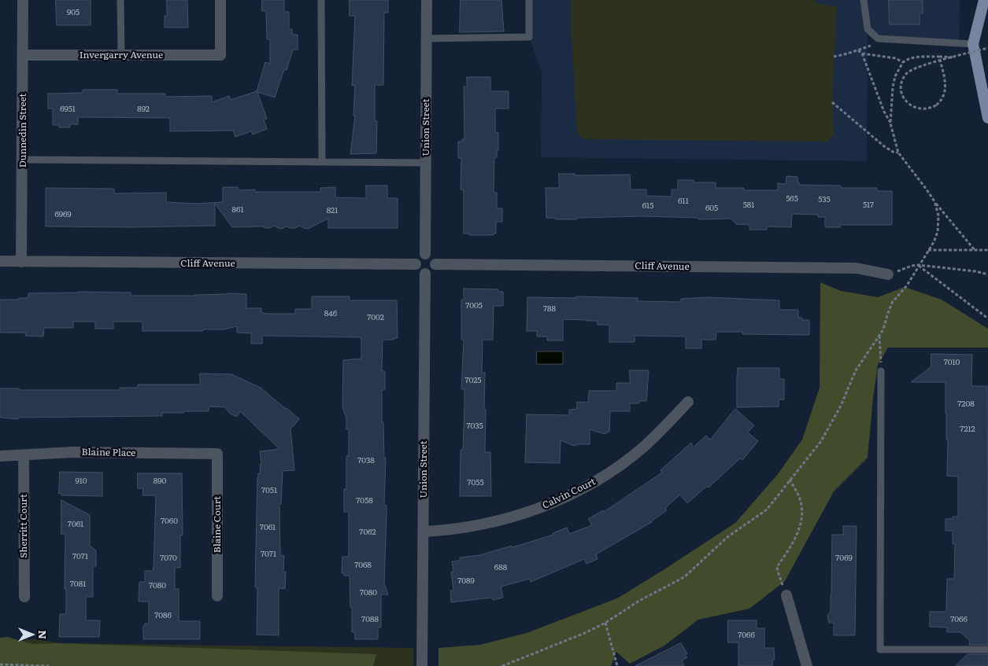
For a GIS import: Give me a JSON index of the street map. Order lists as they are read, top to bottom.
{
  "streets": {
    "street": [
      "Invergarry Avenue",
      "Union Street",
      "Dunnedin Street",
      "Cliff Avenue",
      "Blaine Place",
      "Calvin Court",
      "Blaine Court",
      "Sherritt Court"
    ]
  },
  "crossings": [
    ["Invergarry Avenue", "Dunnedin Street"],
    ["Union Street", "Cliff Avenue"],
    ["Union Street", "Calvin Court"],
    ["Dunnedin Street", "Cliff Avenue"],
    ["Blaine Place", "Blaine Court"],
    ["Blaine Place", "Sherritt Court"]
  ],
  "house_numbers": [
    "905",
    "6951",
    "892",
    "565",
    "535",
    "611",
    "581",
    "517",
    "615",
    "605",
    "861",
    "821",
    "6969",
    "7005",
    "788",
    "846",
    "7002",
    "7010",
    "7025",
    "7208",
    "7035",
    "7212",
    "7038",
    "910",
    "890",
    "7055",
    "7051",
    "7058",
    "7060",
    "7061",
    "7061",
    "7062",
    "7071",
    "7071",
    "7070",
    "7069",
    "7068",
    "688",
    "7089",
    "7081",
    "7080",
    "7080",
    "7086",
    "7088",
    "7066",
    "7066"
  ],
  "north": "right"
}
